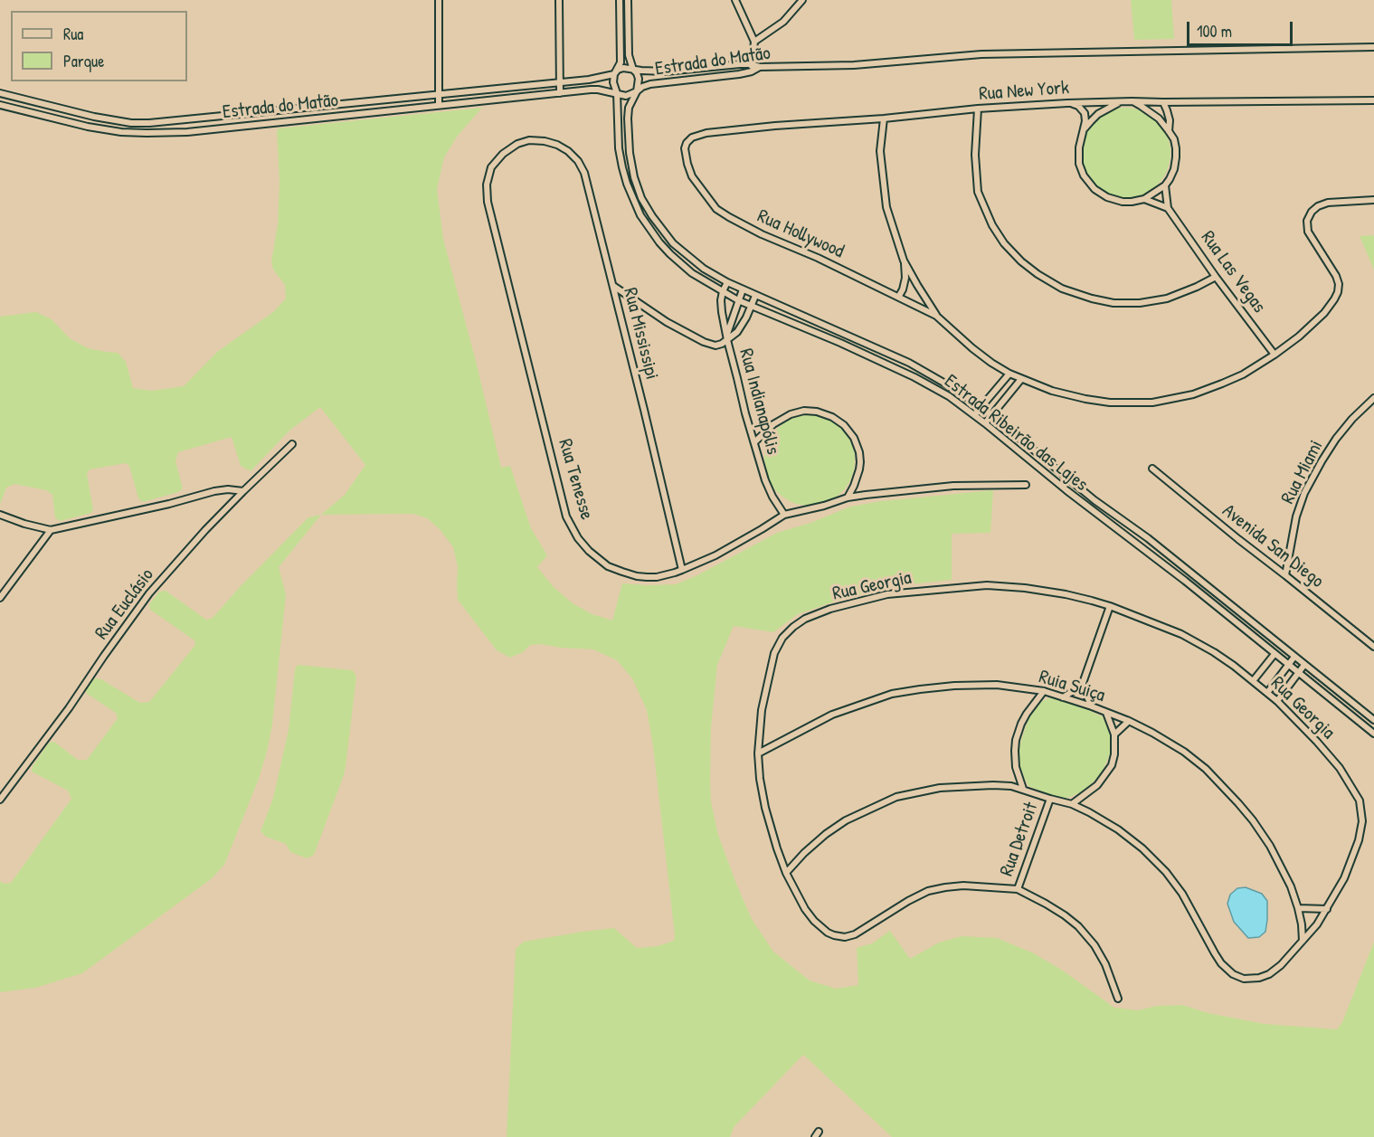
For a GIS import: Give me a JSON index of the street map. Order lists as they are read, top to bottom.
{
  "streets": {
    "street": [
      "Estrada do Matão",
      "Rua New York",
      "Rua Hollywood",
      "Rua Las Vegas",
      "Rua Mississipi",
      "Rua Indianapólis",
      "Estrada Ribeirão das Lajes",
      "Rua Miami",
      "Rua Tenesse",
      "Avenida San Diego",
      "Rua Georgia",
      "Rua Euclásio",
      "Ruia Suiça",
      "Rua Detroit"
    ]
  },
  "crossings": [
    ["Estrada do Matão", "Estrada Ribeirão das Lajes"],
    ["Rua New York", "Rua Hollywood"],
    ["Rua New York", "Rua Las Vegas"],
    ["Rua Hollywood", "Rua Las Vegas"],
    ["Rua Mississipi", "Rua Tenesse"],
    ["Rua Indianapólis", "Estrada Ribeirão das Lajes"],
    ["Rua Indianapólis", "Rua Tenesse"],
    ["Rua Miami", "Avenida San Diego"],
    ["Rua Georgia", "Ruia Suiça"],
    ["Rua Georgia", "Rua Detroit"],
    ["Ruia Suiça", "Rua Detroit"]
  ],
  "legend": ["Rua", "Parque"],
  "scale_bar": "100 m"
}
